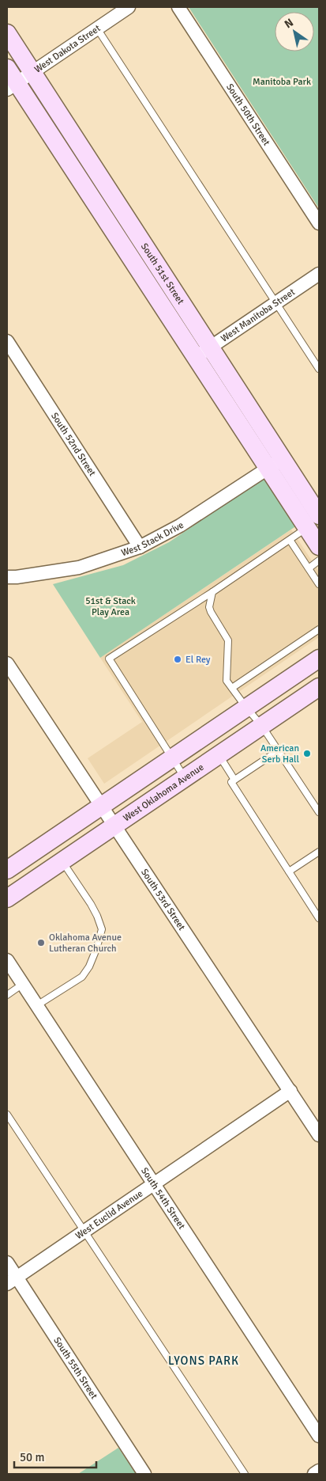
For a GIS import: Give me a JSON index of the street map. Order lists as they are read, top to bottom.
{
  "streets": {
    "street": [
      "West Dakota Street",
      "South 50th Street",
      "South 51st Street",
      "West Manitoba Street",
      "South 52nd Street",
      "West Stack Drive",
      "West Oklahoma Avenue",
      "South 53rd Street",
      "South 54th Street",
      "West Euclid Avenue",
      "South 55th Street"
    ]
  },
  "crossings": [
    ["West Dakota Street", "South 51st Street"],
    ["South 51st Street", "West Manitoba Street"],
    ["South 51st Street", "West Stack Drive"],
    ["South 52nd Street", "West Stack Drive"],
    ["West Oklahoma Avenue", "South 53rd Street"],
    ["South 53rd Street", "West Euclid Avenue"],
    ["South 54th Street", "West Euclid Avenue"],
    ["West Euclid Avenue", "South 55th Street"]
  ],
  "districts": ["LYONS PARK"],
  "parks": ["Manitoba Park", "51st & Stack Play Area"],
  "places": ["El Rey", "American Serb Hall", "Oklahoma Avenue Lutheran Church"],
  "scale_bar": "50 m",
  "north": "top left"
}
